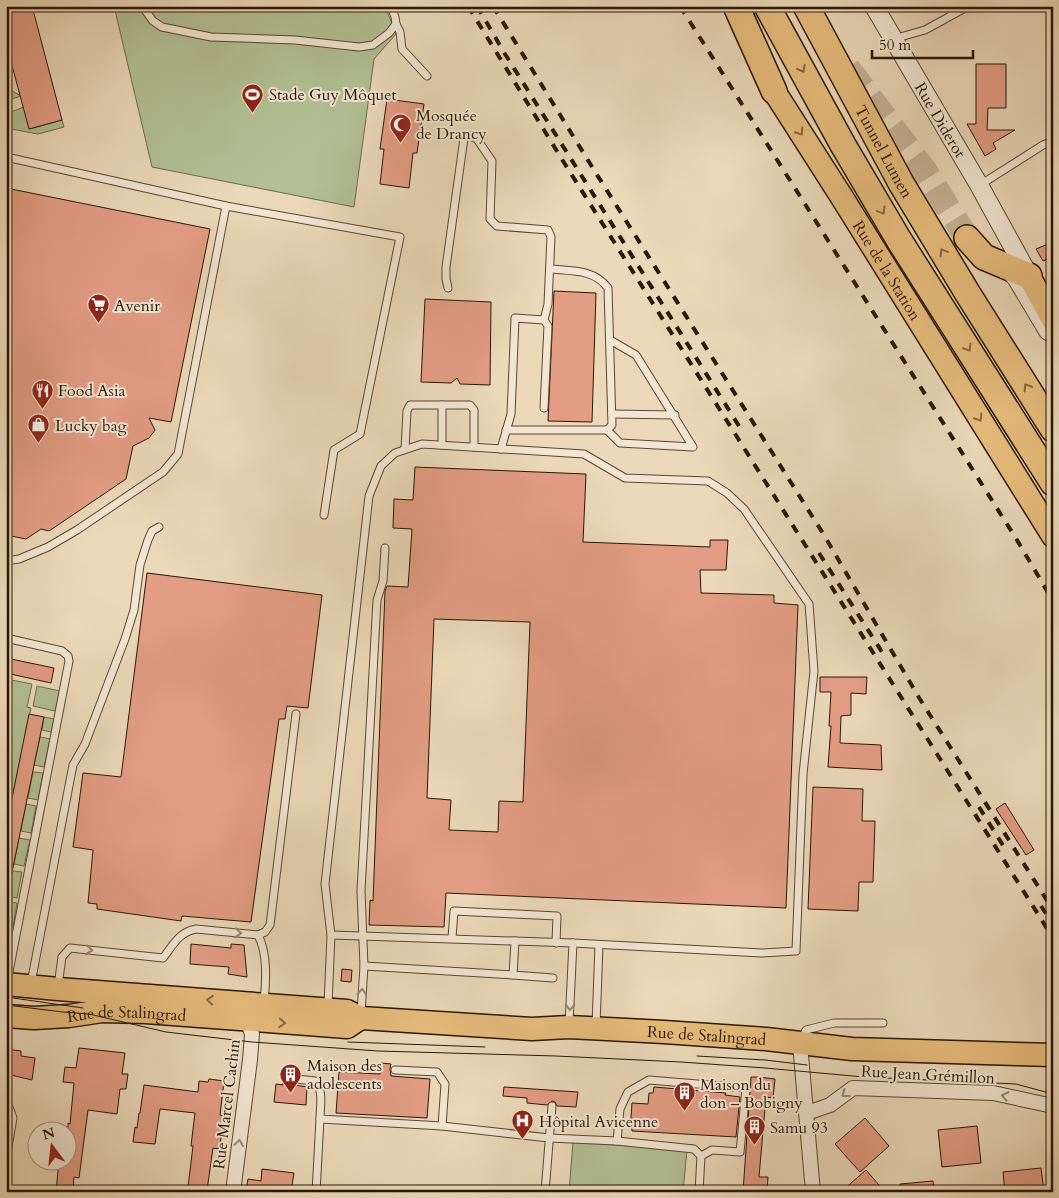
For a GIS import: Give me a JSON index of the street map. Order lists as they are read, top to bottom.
{
  "streets": {
    "highway": ["Tunnel Lumen"],
    "main road": ["Rue Diderot", "Rue de la Station", "Rue de Stalingrad"],
    "street": ["Rue Jean Grémillon", "Rue Marcel Cachin"]
  },
  "crossings": [
    ["Rue de Stalingrad", "Rue Marcel Cachin"]
  ],
  "one_way": ["Rue de la Station", "Rue Jean Grémillon", "Rue Marcel Cachin"],
  "places": {
    "sports": ["Stade Guy Môquet"],
    "mosque": ["Mosquée de Drancy"],
    "supermarket": ["Avenir"],
    "restaurant": ["Food Asia"],
    "shop": ["Lucky bag"],
    "building": ["Maison des adolescents", "Maison du don – Bobigny", "Samu 93"],
    "hospital": ["Hôpital Avicenne"]
  },
  "scale_bar": "50 m",
  "north": "top"
}
